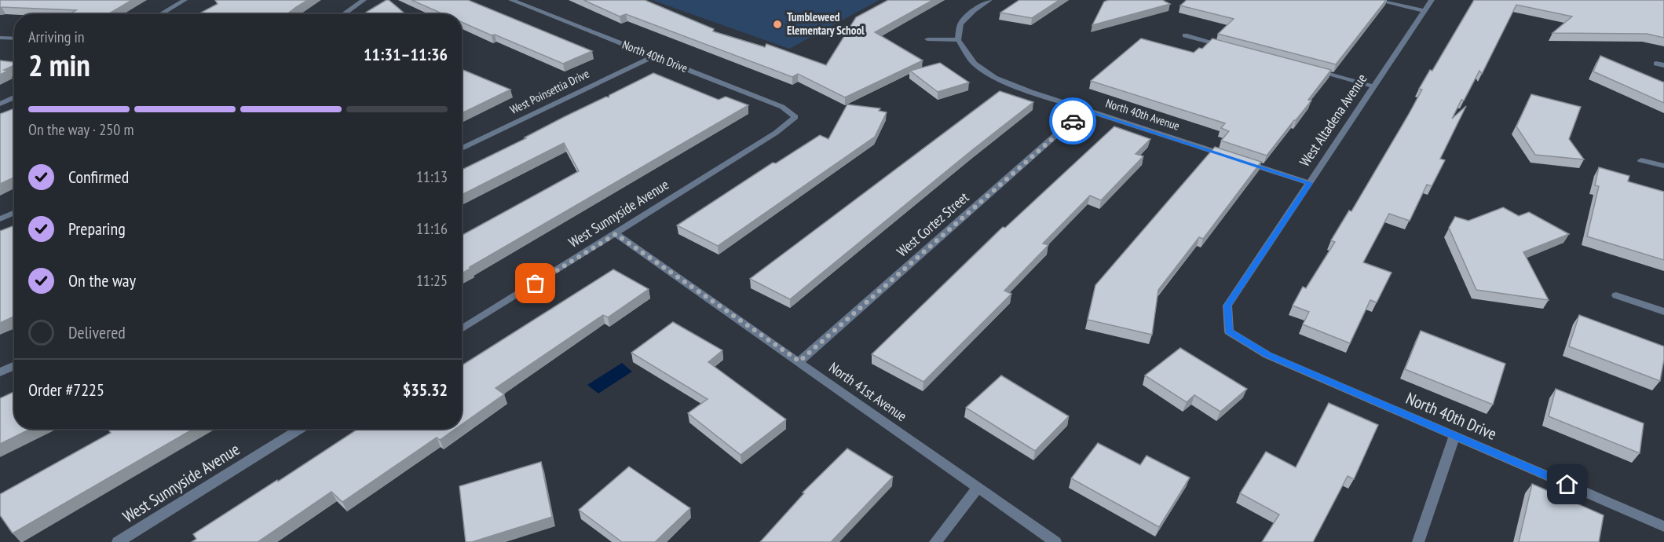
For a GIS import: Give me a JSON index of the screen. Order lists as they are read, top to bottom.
{
  "streets": {
    "street": [
      "North 40th Drive",
      "West Poinsettia Drive",
      "North 40th Avenue",
      "West Altadena Avenue",
      "West Sunnyside Avenue",
      "West Cortez Street",
      "North 41st Avenue"
    ]
  },
  "crossings": [
    ["North 40th Drive", "West Poinsettia Drive"],
    ["North 40th Drive", "West Altadena Avenue"],
    ["North 40th Drive", "West Sunnyside Avenue"],
    ["North 40th Avenue", "West Cortez Street"],
    ["West Sunnyside Avenue", "North 41st Avenue"],
    ["West Cortez Street", "North 41st Avenue"]
  ],
  "places": ["Tumbleweed Elementary School"],
  "page": {
    "heading": ["2 min", "Arriving in", "11:31–11:36"],
    "panel": ["Order #7225", "$35.32"],
    "bar": "On the way · 250 m",
    "list": [
      ["Confirmed", "11:13"],
      ["Preparing", "11:16"],
      ["On the way", "11:25"],
      "Delivered"
    ]
  }
}
